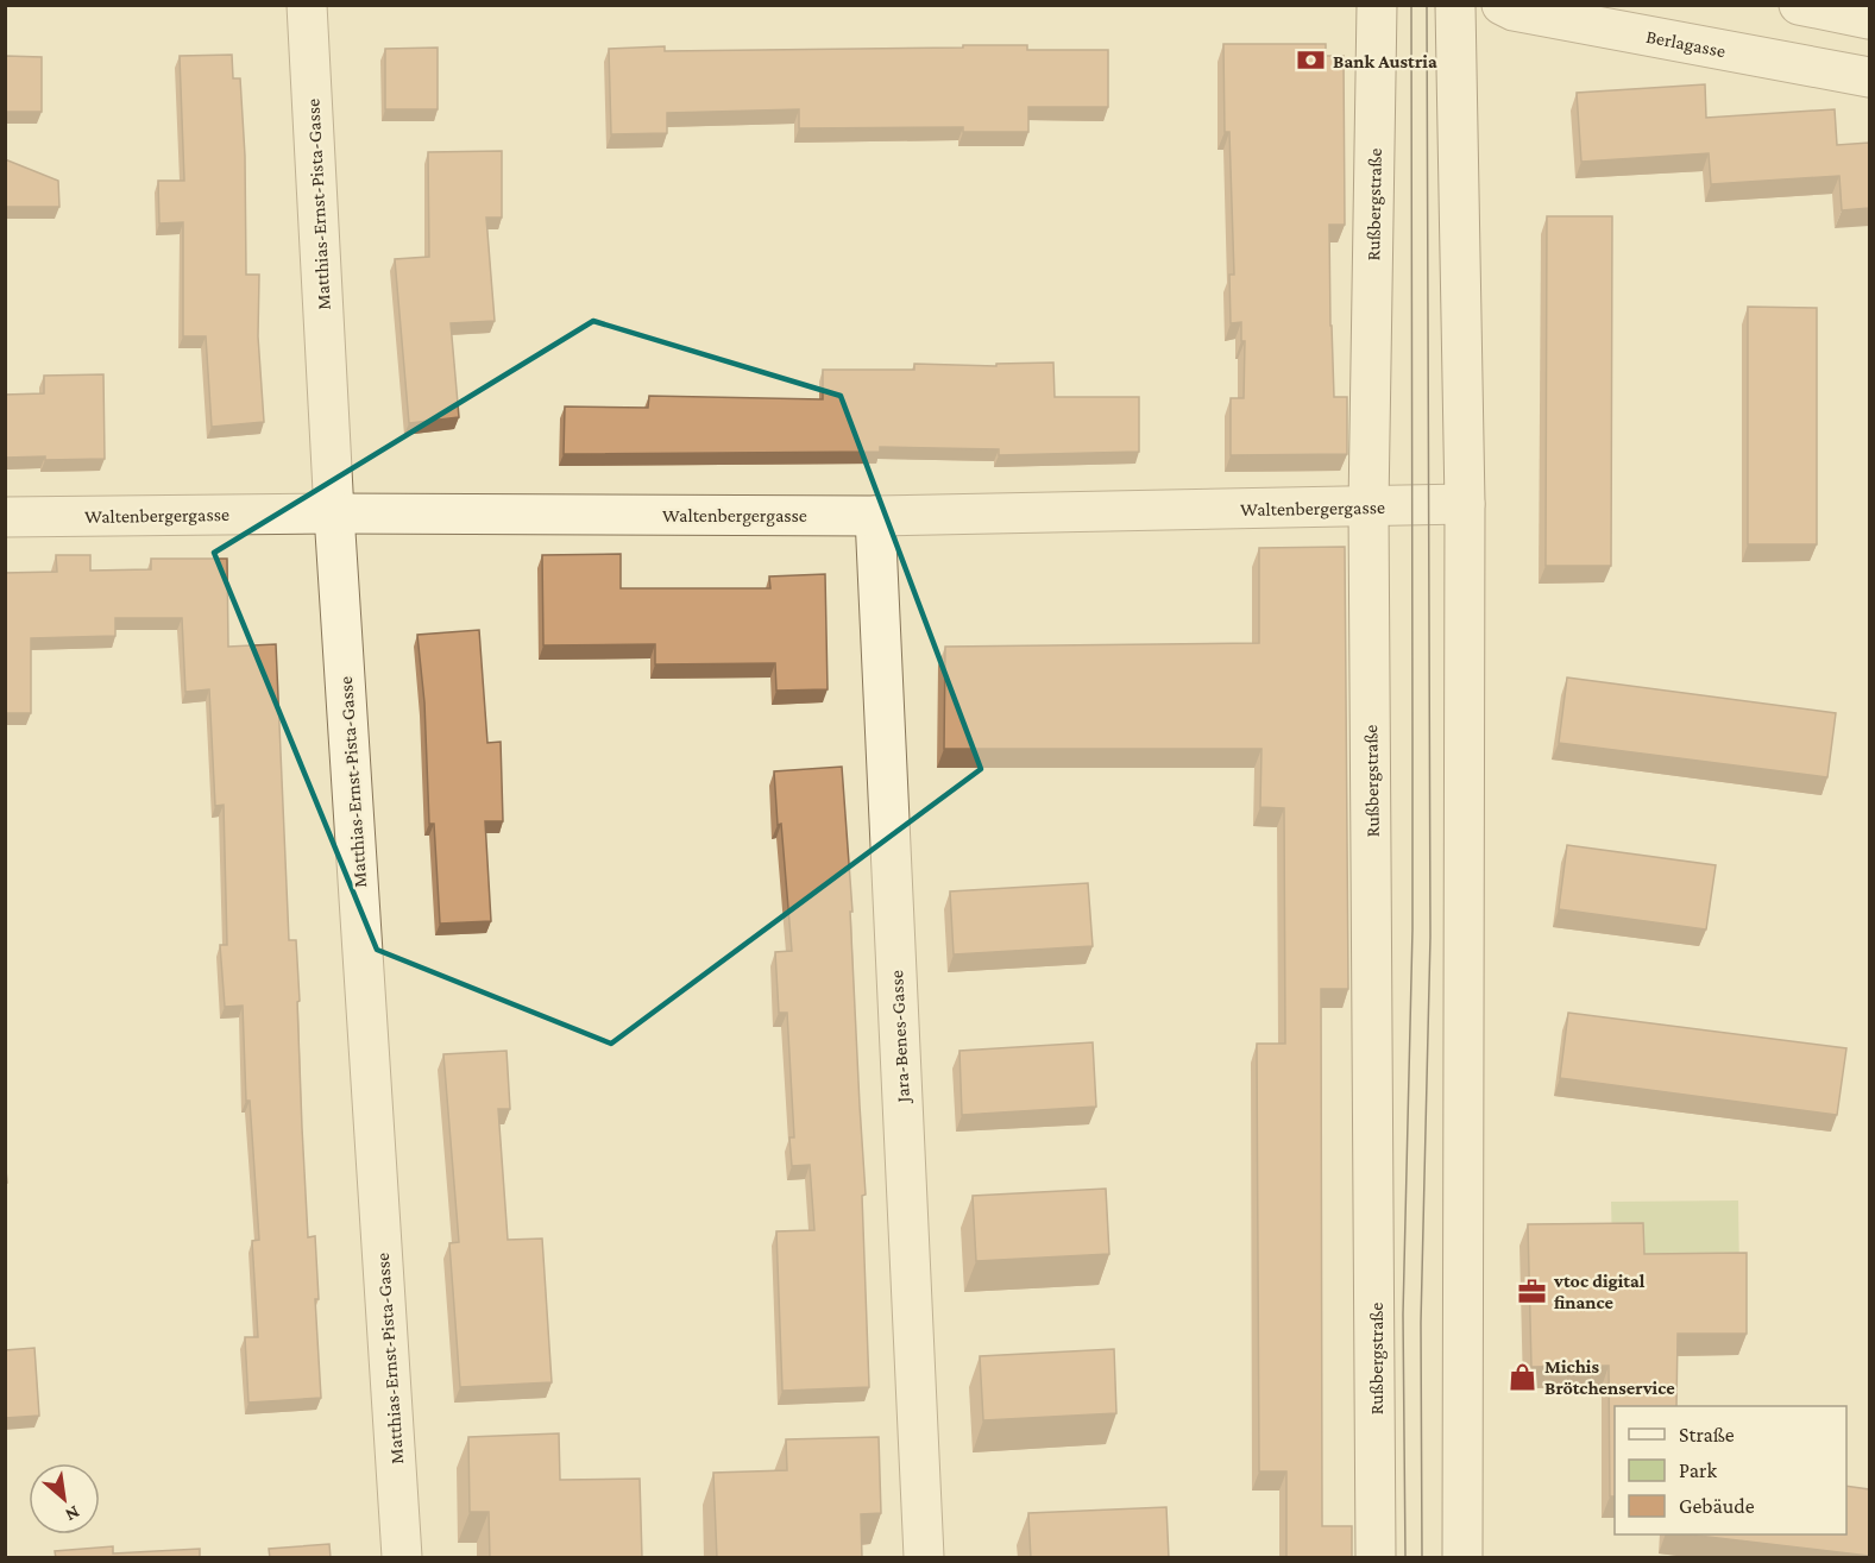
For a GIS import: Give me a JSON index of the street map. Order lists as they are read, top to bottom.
{
  "streets": {
    "street": [
      "Berlagasse",
      "Matthias-Ernst-Pista-Gasse",
      "Rußbergstraße",
      "Waltenbergergasse",
      "Jara-Benes-Gasse"
    ]
  },
  "crossings": [
    ["Matthias-Ernst-Pista-Gasse", "Waltenbergergasse"],
    ["Rußbergstraße", "Waltenbergergasse"],
    ["Waltenbergergasse", "Jara-Benes-Gasse"]
  ],
  "places": {
    "bank": ["Bank Austria"],
    "office": ["vtoc digital finance"],
    "shop": ["Michis Brötchenservice"]
  },
  "legend": ["Straße", "Park", "Gebäude"],
  "north": "bottom right"
}
